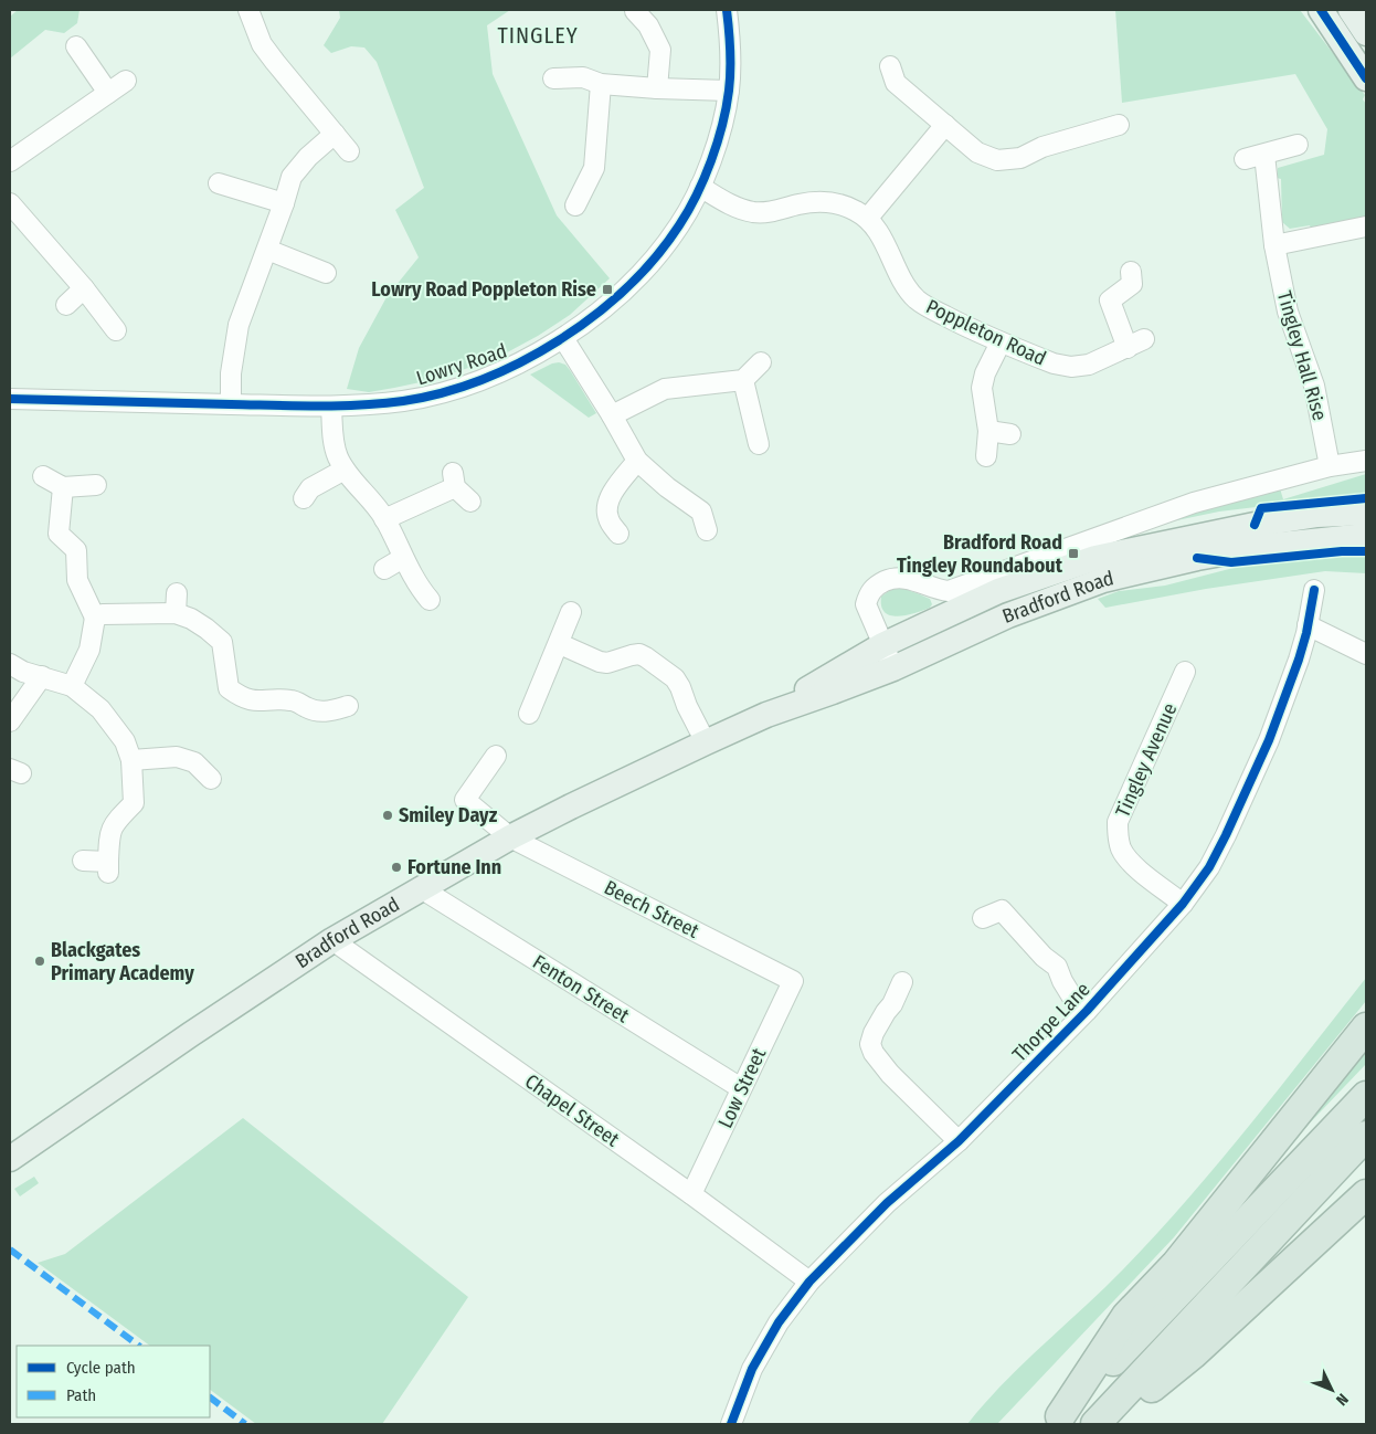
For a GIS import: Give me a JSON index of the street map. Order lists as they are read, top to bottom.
{
  "streets": {
    "main road": ["Bradford Road"],
    "street": [
      "Poppleton Road",
      "Tingley Hall Rise",
      "Lowry Road",
      "Tingley Avenue",
      "Beech Street",
      "Fenton Street",
      "Thorpe Lane",
      "Low Street",
      "Chapel Street"
    ]
  },
  "crossings": [
    ["Poppleton Road", "Lowry Road"],
    ["Bradford Road", "Beech Street"],
    ["Bradford Road", "Fenton Street"],
    ["Bradford Road", "Chapel Street"],
    ["Tingley Avenue", "Thorpe Lane"],
    ["Beech Street", "Low Street"],
    ["Fenton Street", "Low Street"],
    ["Thorpe Lane", "Chapel Street"],
    ["Low Street", "Chapel Street"]
  ],
  "districts": ["TINGLEY"],
  "places": {
    "transit": ["Lowry Road Poppleton Rise", "Bradford Road Tingley Roundabout"],
    "other": ["Smiley Dayz", "Fortune Inn", "Blackgates Primary Academy"]
  },
  "legend": ["Cycle path", "Path"],
  "north": "bottom right"
}
